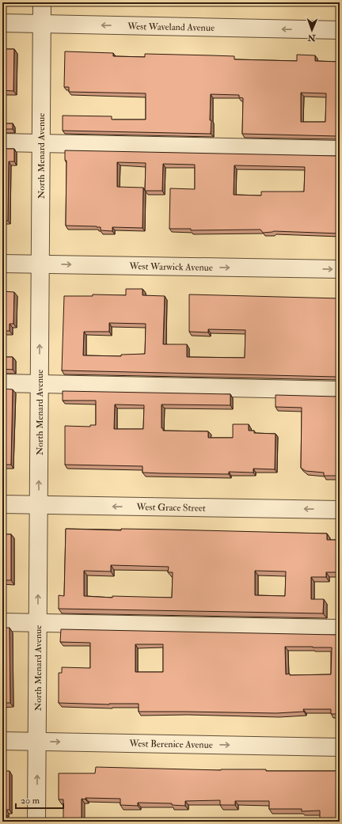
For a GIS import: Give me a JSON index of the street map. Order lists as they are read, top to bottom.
{
  "streets": {
    "street": [
      "West Waveland Avenue",
      "North Menard Avenue",
      "West Warwick Avenue",
      "West Grace Street",
      "West Berenice Avenue"
    ]
  },
  "crossings": [
    ["West Waveland Avenue", "North Menard Avenue"],
    ["North Menard Avenue", "West Warwick Avenue"],
    ["North Menard Avenue", "West Grace Street"],
    ["North Menard Avenue", "West Berenice Avenue"]
  ],
  "one_way": ["North Menard Avenue"],
  "scale_bar": "20 m",
  "north": "bottom"
}
